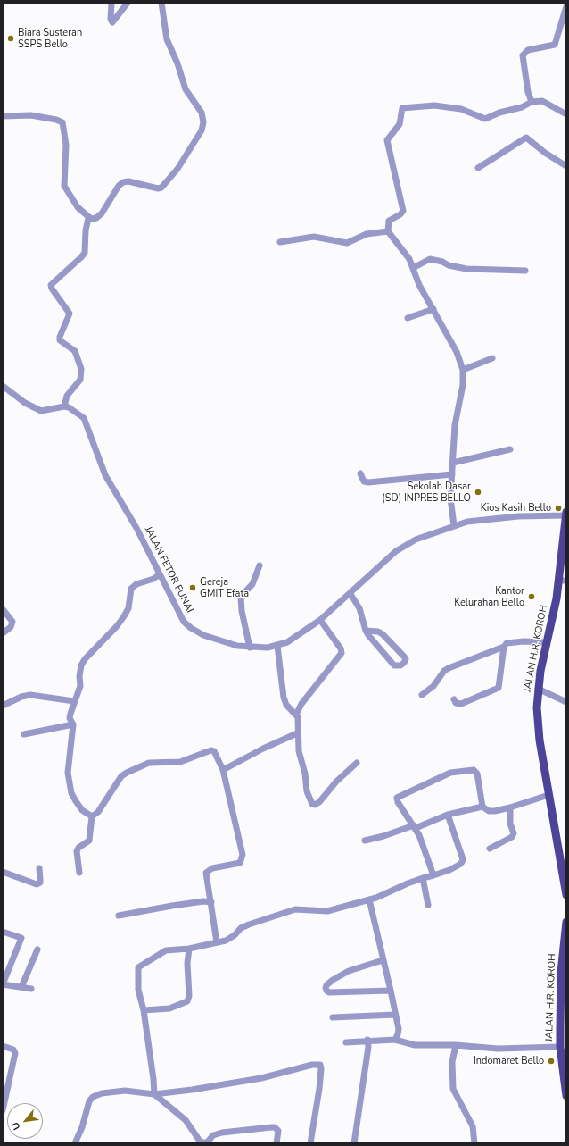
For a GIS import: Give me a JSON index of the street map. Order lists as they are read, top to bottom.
{
  "streets": {
    "main road": ["JALAN H.R. KOROH"],
    "street": ["JALAN FETOR FUNAI"]
  },
  "crossings": [
    ["JALAN FETOR FUNAI", "JALAN H.R. KOROH"]
  ],
  "places": [
    "Biara Susteran SSPS Bello",
    "Sekolah Dasar (SD) INPRES BELLO",
    "Kios Kasih Bello",
    "Gereja GMIT Efata",
    "Kantor Kelurahan Bello",
    "Indomaret Bello"
  ],
  "north": "bottom left"
}
